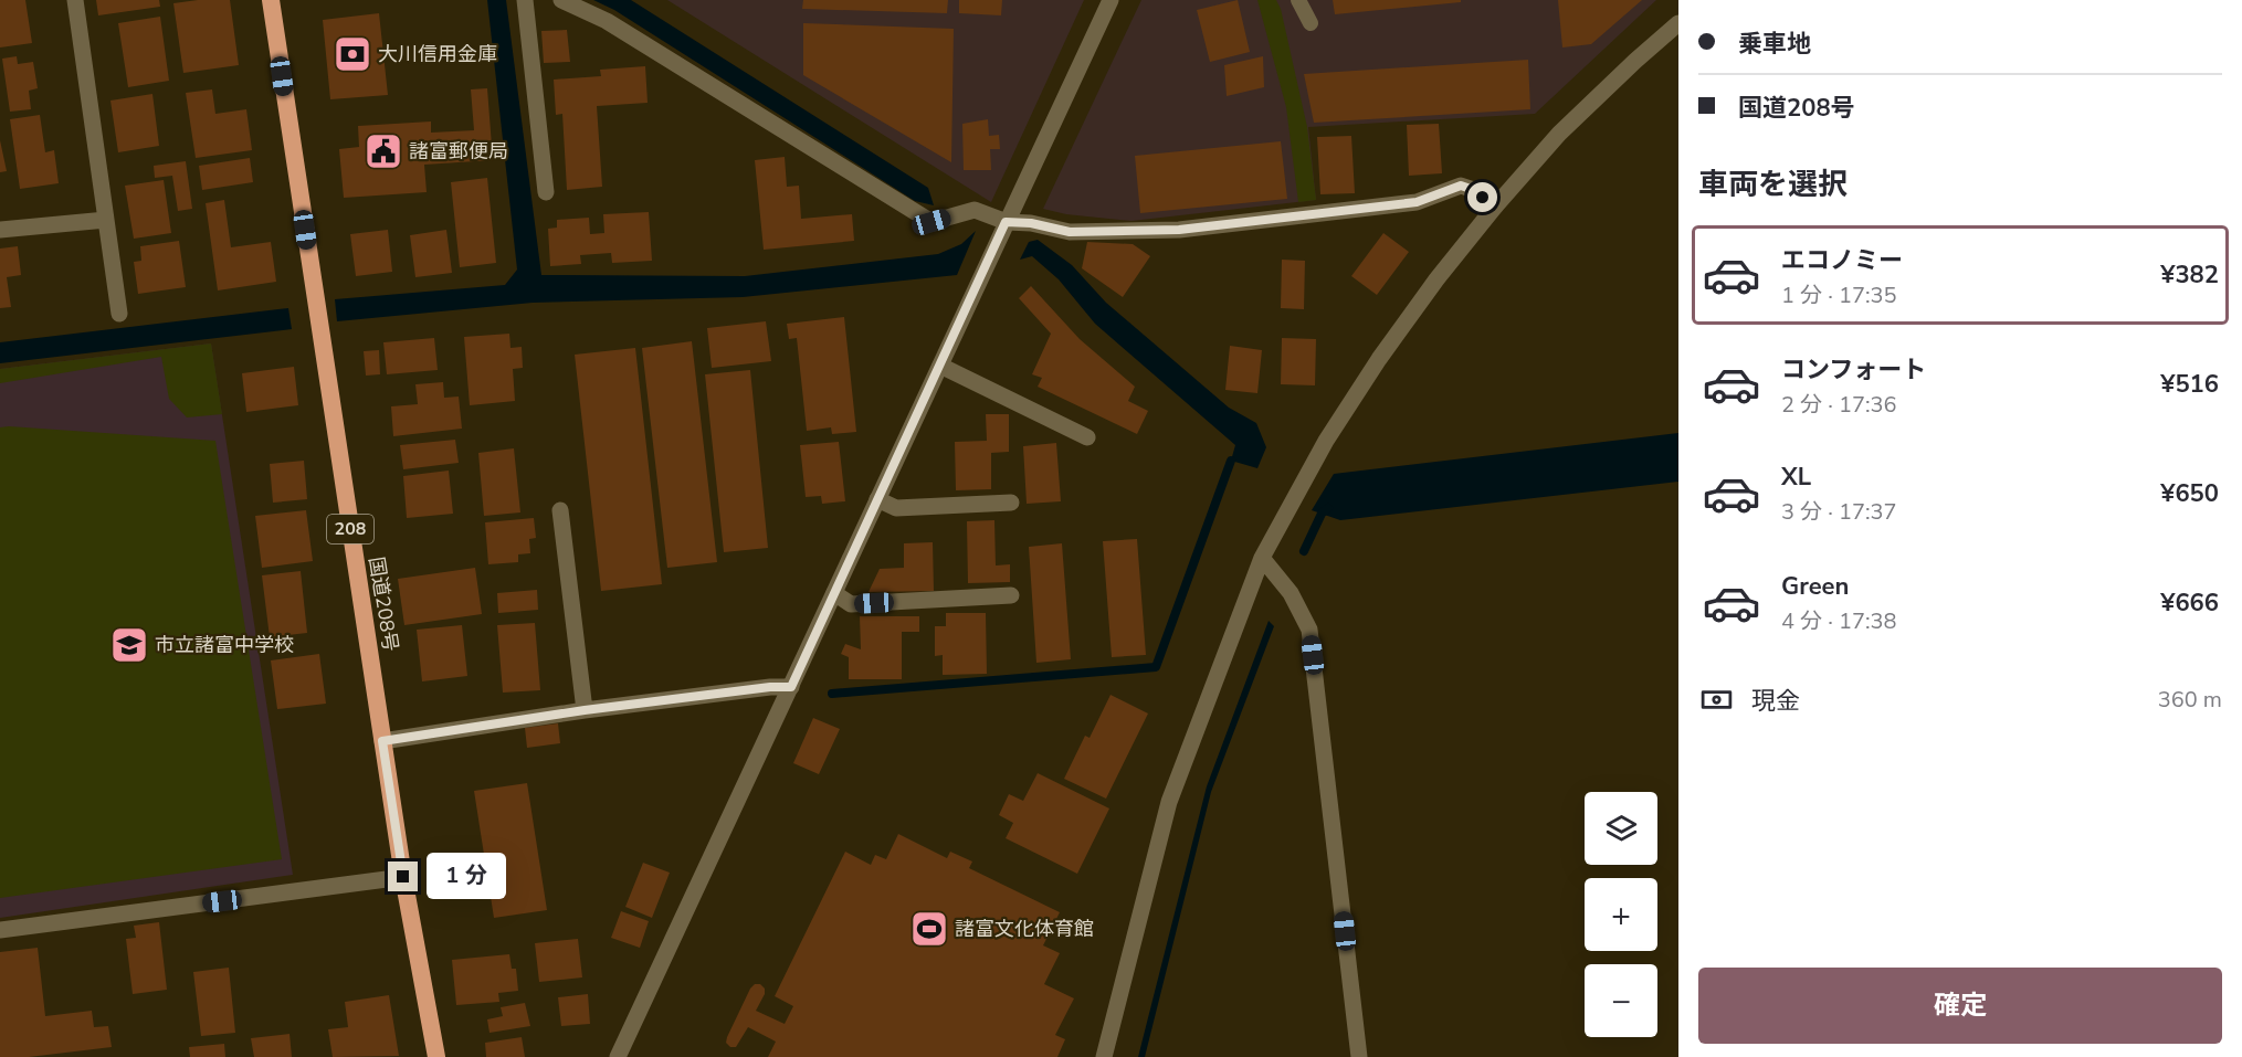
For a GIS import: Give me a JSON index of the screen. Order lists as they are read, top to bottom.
{
  "streets": {
    "highway": ["208", "国道208号"]
  },
  "places": {
    "bank": ["大川信用金庫"],
    "public building": ["諸富郵便局"],
    "school or university": ["市立諸富中学校"],
    "sports": ["諸富文化体育館"]
  },
  "page": {
    "banner": ["乗車地", "国道208号"],
    "heading": "車両を選択",
    "list": [
      {
        "name": "エコノミー",
        "note": "1 分 · 17:35",
        "value": "¥382"
      },
      {
        "name": "コンフォート",
        "note": "2 分 · 17:36",
        "value": "¥516"
      },
      {
        "name": "XL",
        "note": "3 分 · 17:37",
        "value": "¥650"
      },
      {
        "name": "Green",
        "note": "4 分 · 17:38",
        "value": "¥666"
      }
    ],
    "pay": ["現金", "360 m"],
    "map_buttons": ["+", "−"],
    "bubble": "1 分",
    "buttons": "確定"
  }
}
